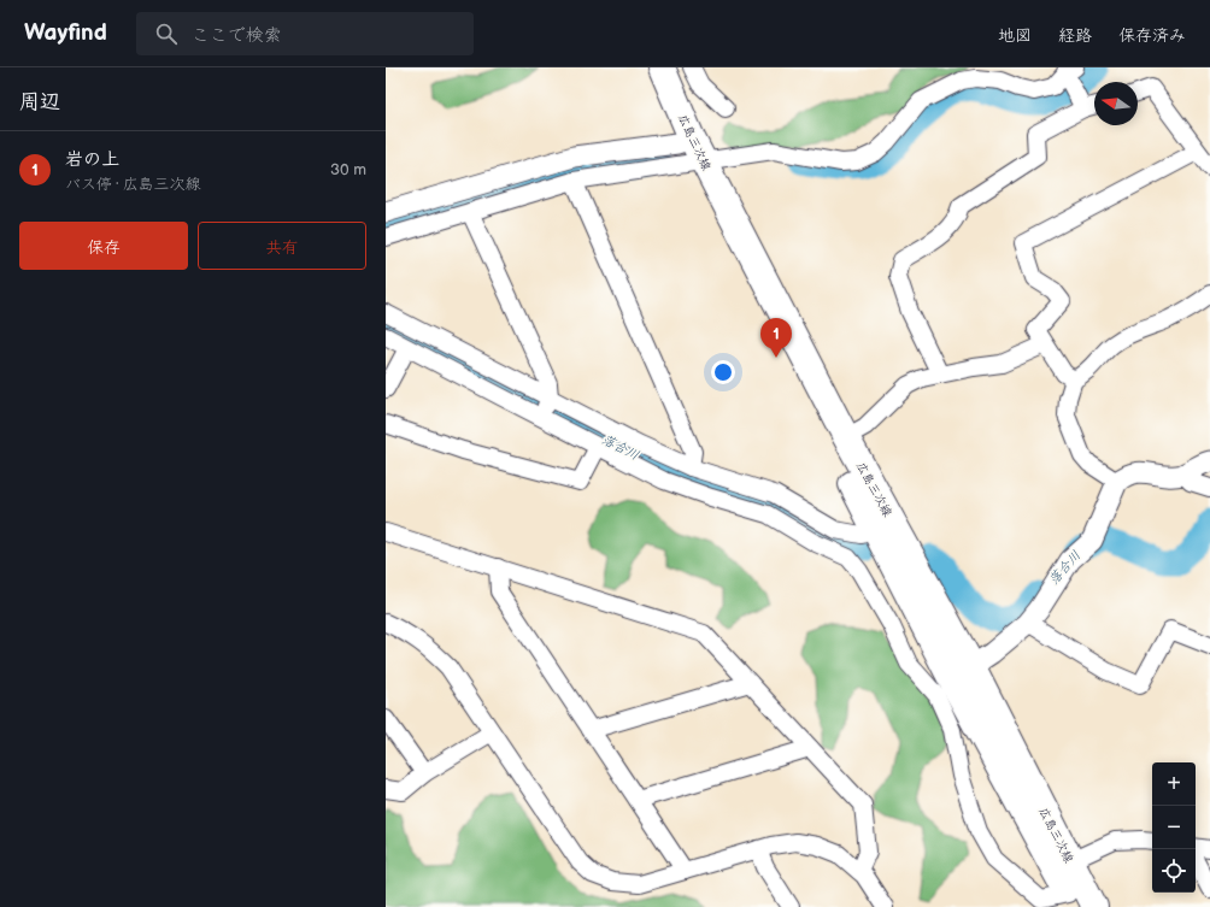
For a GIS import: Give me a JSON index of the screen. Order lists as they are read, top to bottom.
{
  "streets": {
    "main road": ["広島三次線"]
  },
  "water": ["落合川"],
  "north": "left",
  "page": {
    "header": "Wayfind",
    "search": "ここで検索",
    "nav": ["地図", "経路", "保存済み"],
    "heading": "周辺",
    "list": [
      {
        "mark": "1",
        "name": "岩の上",
        "note": "バス停 · 広島三次線",
        "value": "30 m"
      }
    ],
    "buttons": ["保存", "共有"],
    "pins": "1",
    "map_buttons": ["+", "−"]
  }
}
